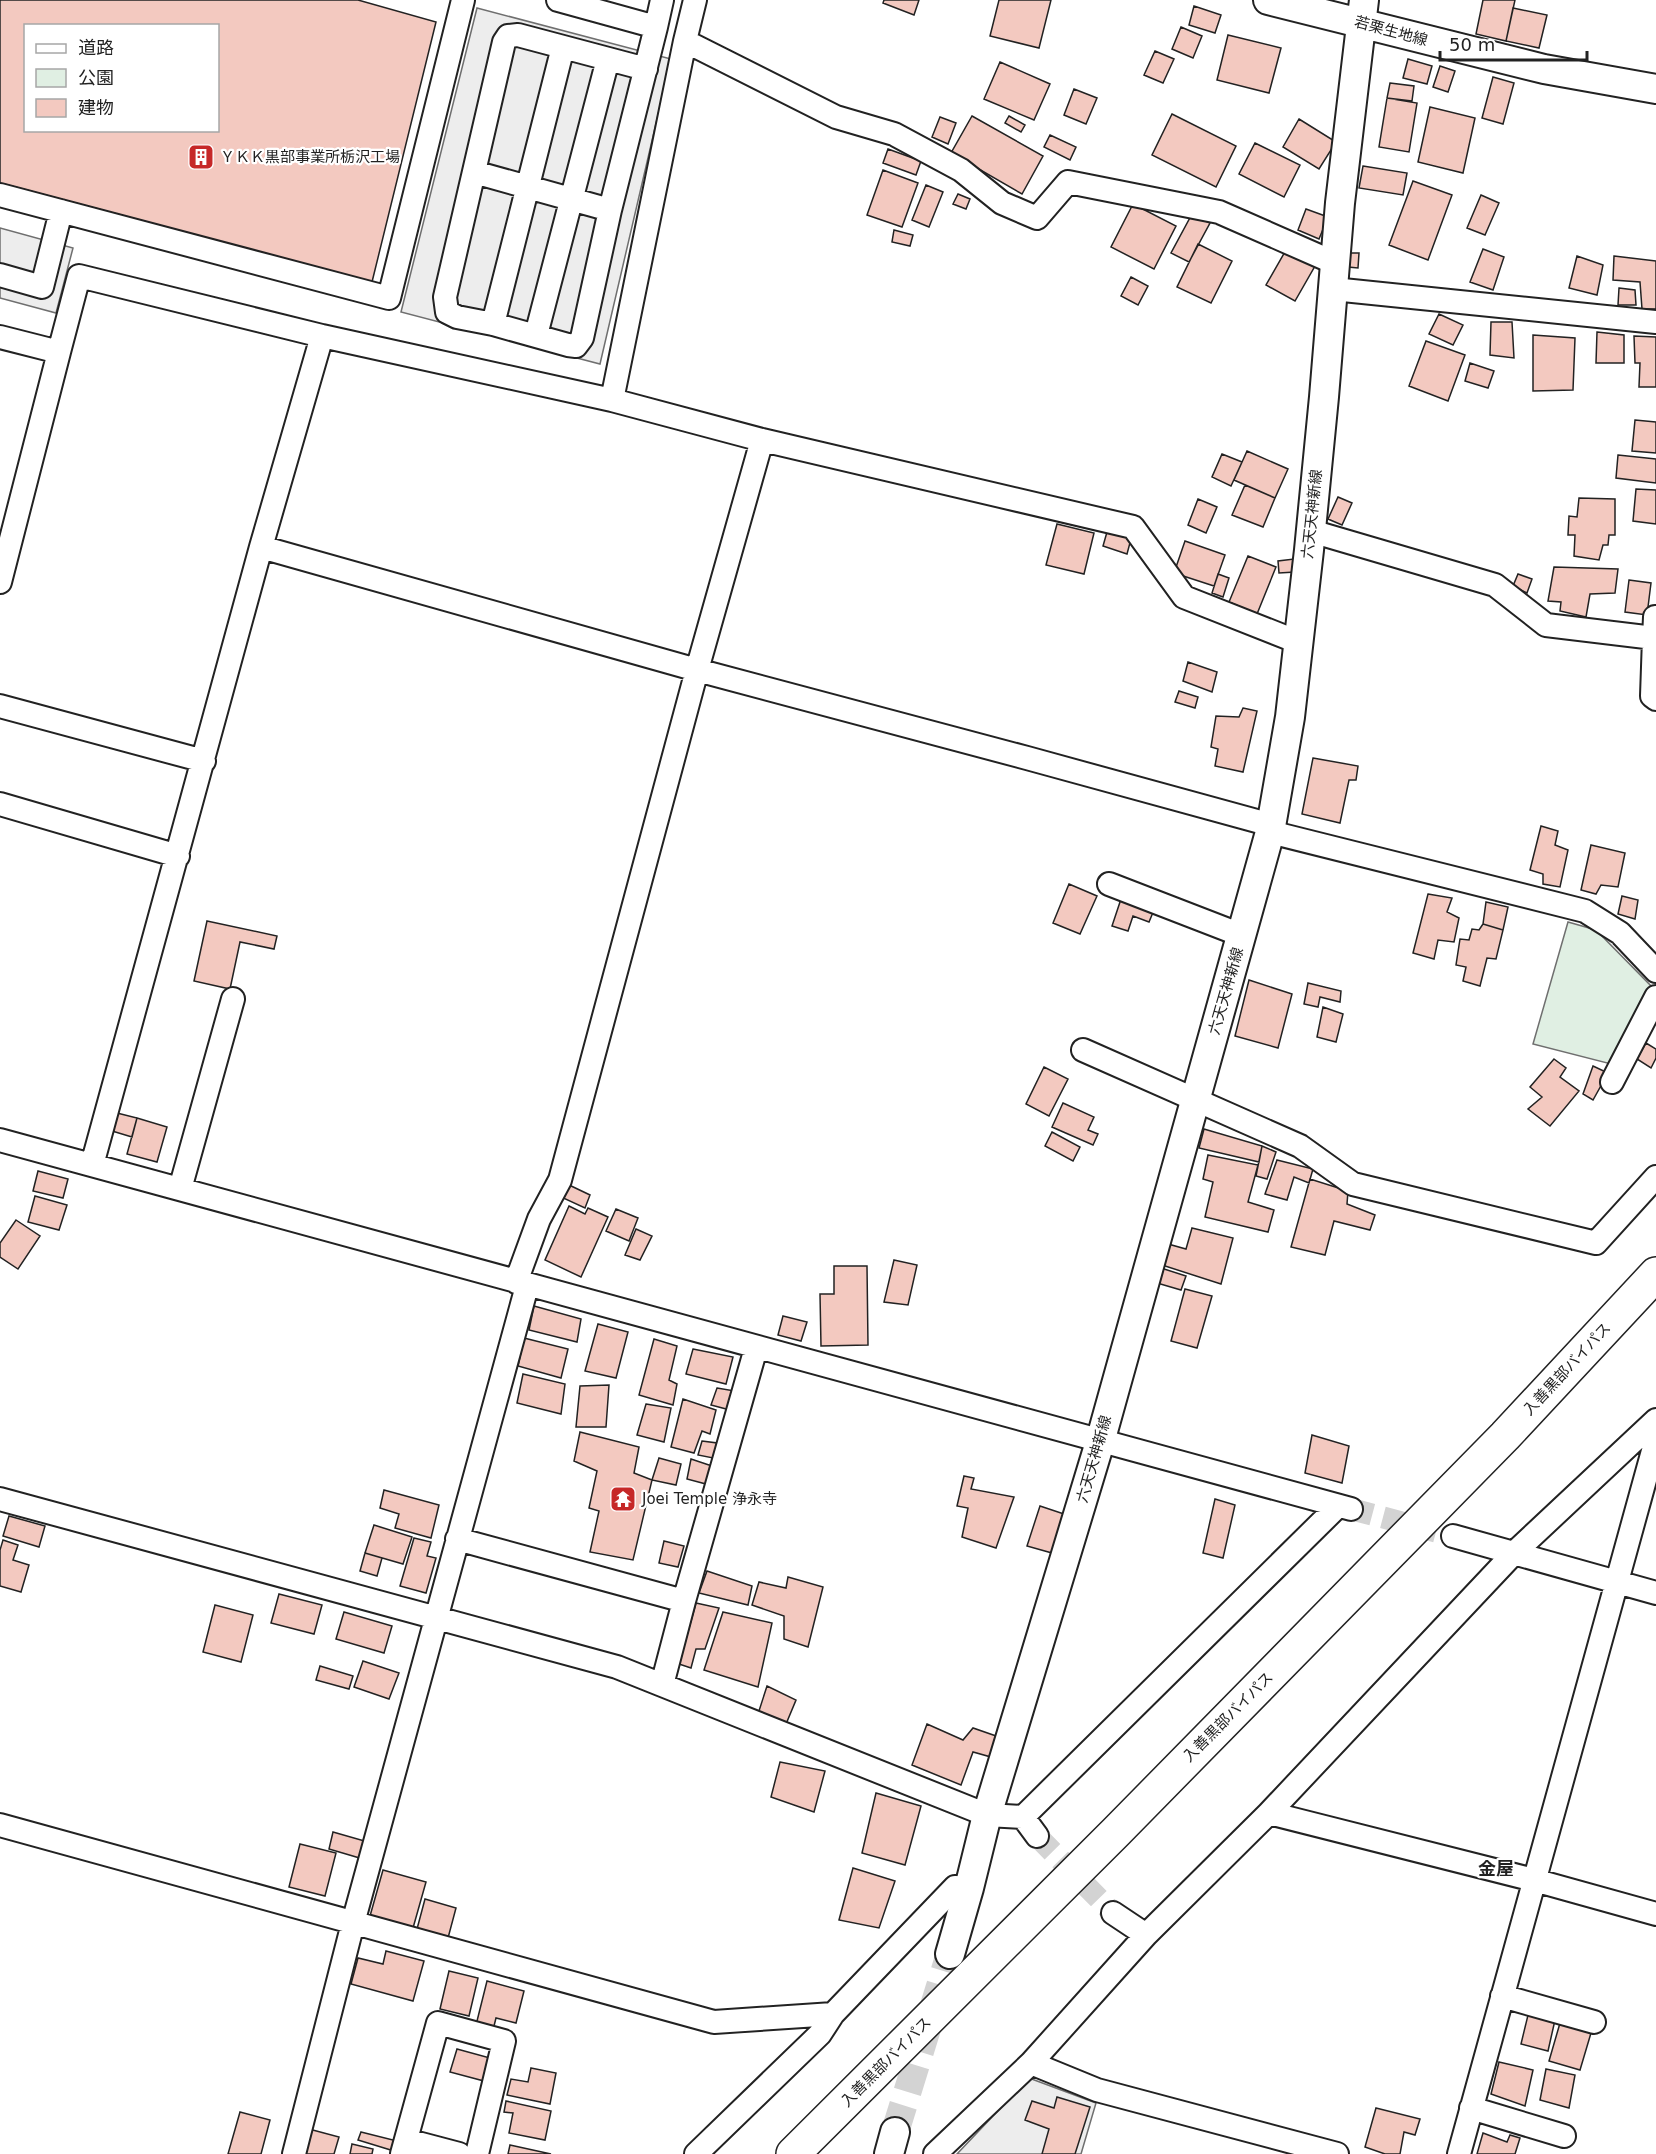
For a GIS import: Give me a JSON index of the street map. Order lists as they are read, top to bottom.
{
  "streets": {
    "highway": ["入善黒部バイパス"],
    "main road": ["若栗生地線", "六天天神新線"]
  },
  "crossings": [
    ["若栗生地線", "六天天神新線"]
  ],
  "districts": ["金屋"],
  "places": {
    "building": ["ＹＫＫ黒部事業所栃沢工場"],
    "temple": ["Joei Temple 浄永寺"]
  },
  "legend": ["道路", "公園", "建物"],
  "scale_bar": "50 m"
}
